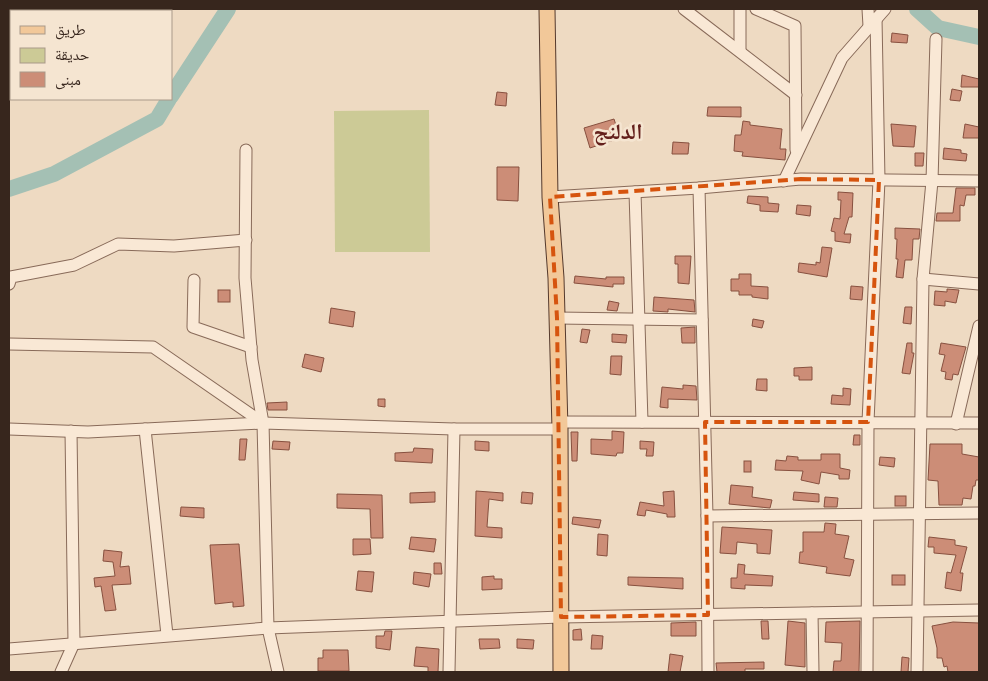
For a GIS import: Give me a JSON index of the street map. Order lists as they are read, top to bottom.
{
  "districts": ["الدلنج"],
  "legend": ["طريق", "حديقة", "مبنى"]
}
